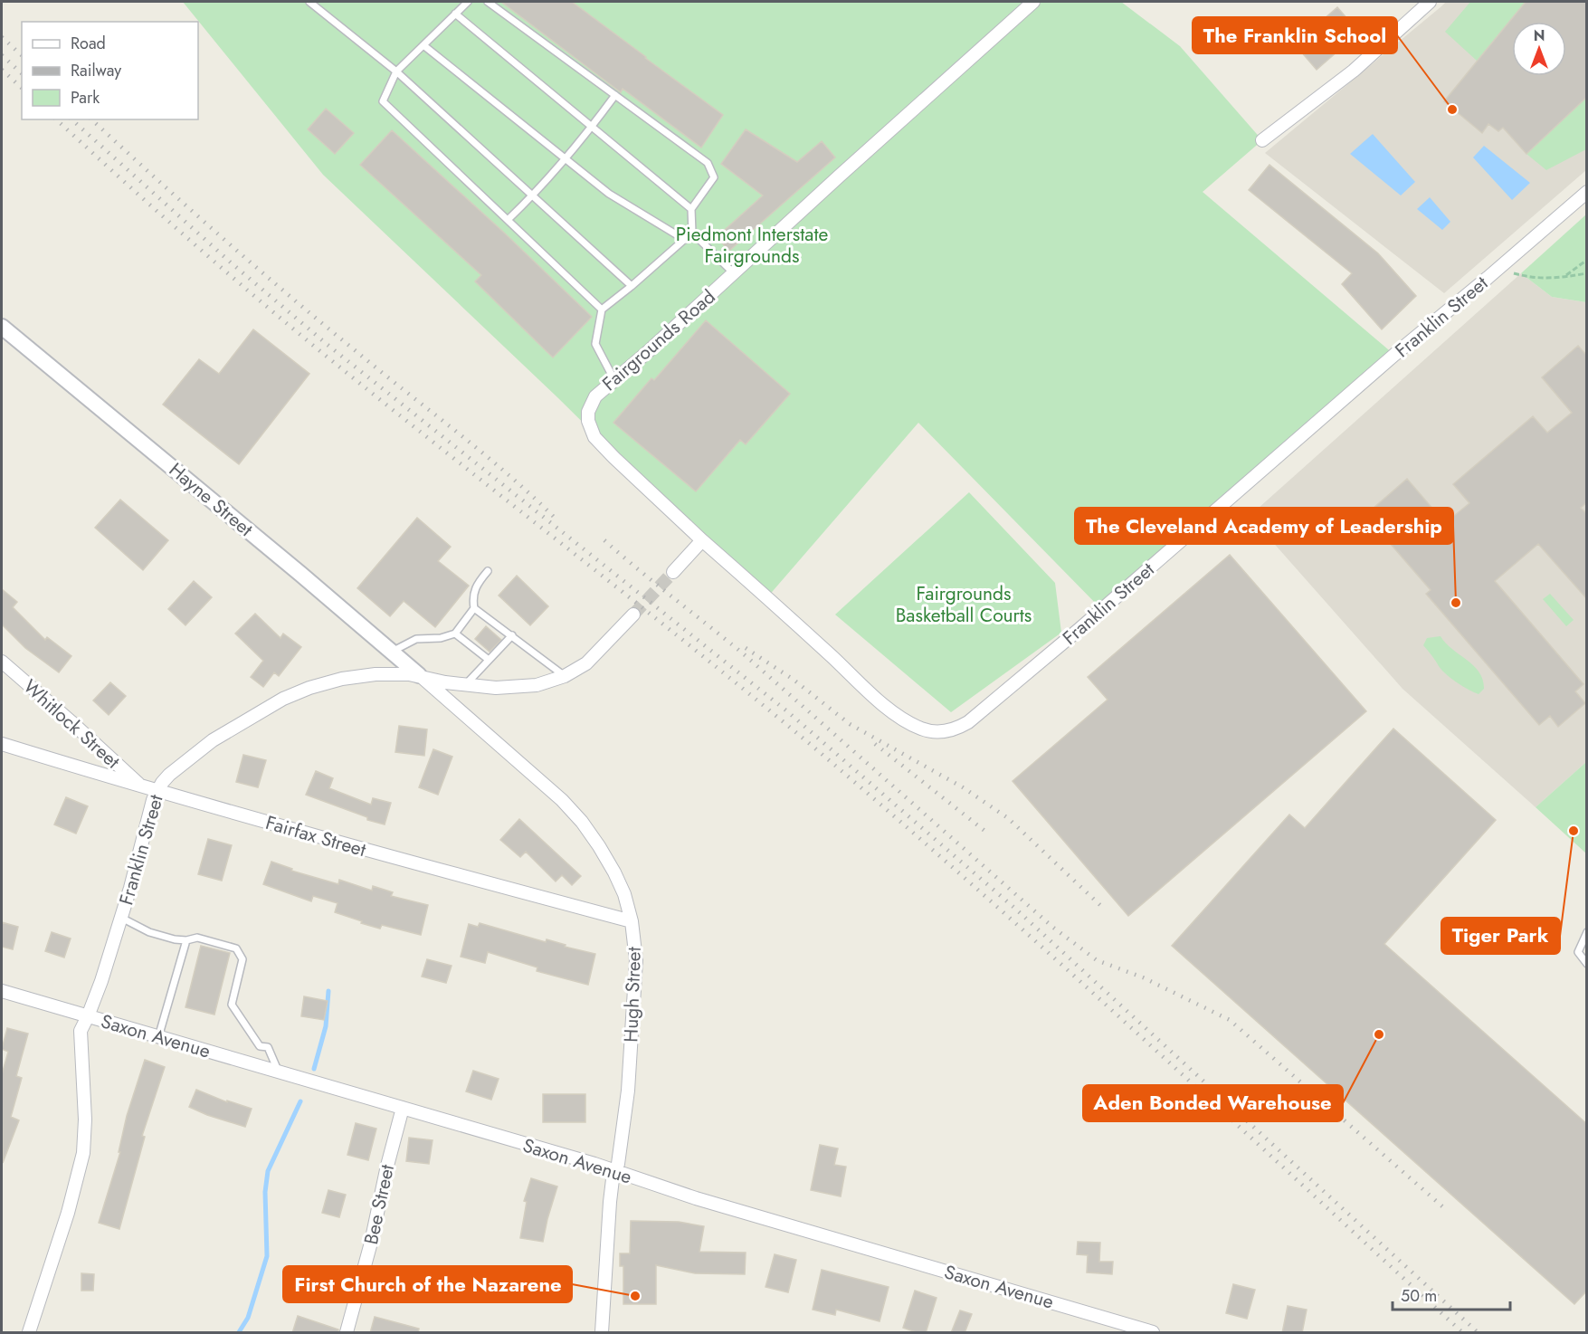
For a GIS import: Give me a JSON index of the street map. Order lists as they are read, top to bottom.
{
  "streets": {
    "street": [
      "Franklin Street",
      "Fairgrounds Road",
      "Hayne Street",
      "Whitlock Street",
      "Fairfax Street",
      "Hugh Street",
      "Saxon Avenue",
      "Bee Street"
    ]
  },
  "crossings": [
    ["Franklin Street", "Fairgrounds Road"],
    ["Franklin Street", "Hayne Street"],
    ["Franklin Street", "Fairfax Street"],
    ["Franklin Street", "Hugh Street"],
    ["Franklin Street", "Saxon Avenue"],
    ["Hayne Street", "Hugh Street"],
    ["Whitlock Street", "Fairfax Street"],
    ["Fairfax Street", "Hugh Street"],
    ["Hugh Street", "Saxon Avenue"],
    ["Saxon Avenue", "Bee Street"]
  ],
  "parks": ["Piedmont Interstate Fairgrounds", "Fairgrounds Basketball Courts"],
  "places": [
    "The Franklin School",
    "The Cleveland Academy of Leadership",
    "Tiger Park",
    "Aden Bonded Warehouse",
    "First Church of the Nazarene"
  ],
  "legend": ["Road", "Railway", "Park"],
  "scale_bar": "50 m",
  "north": "top"
}
